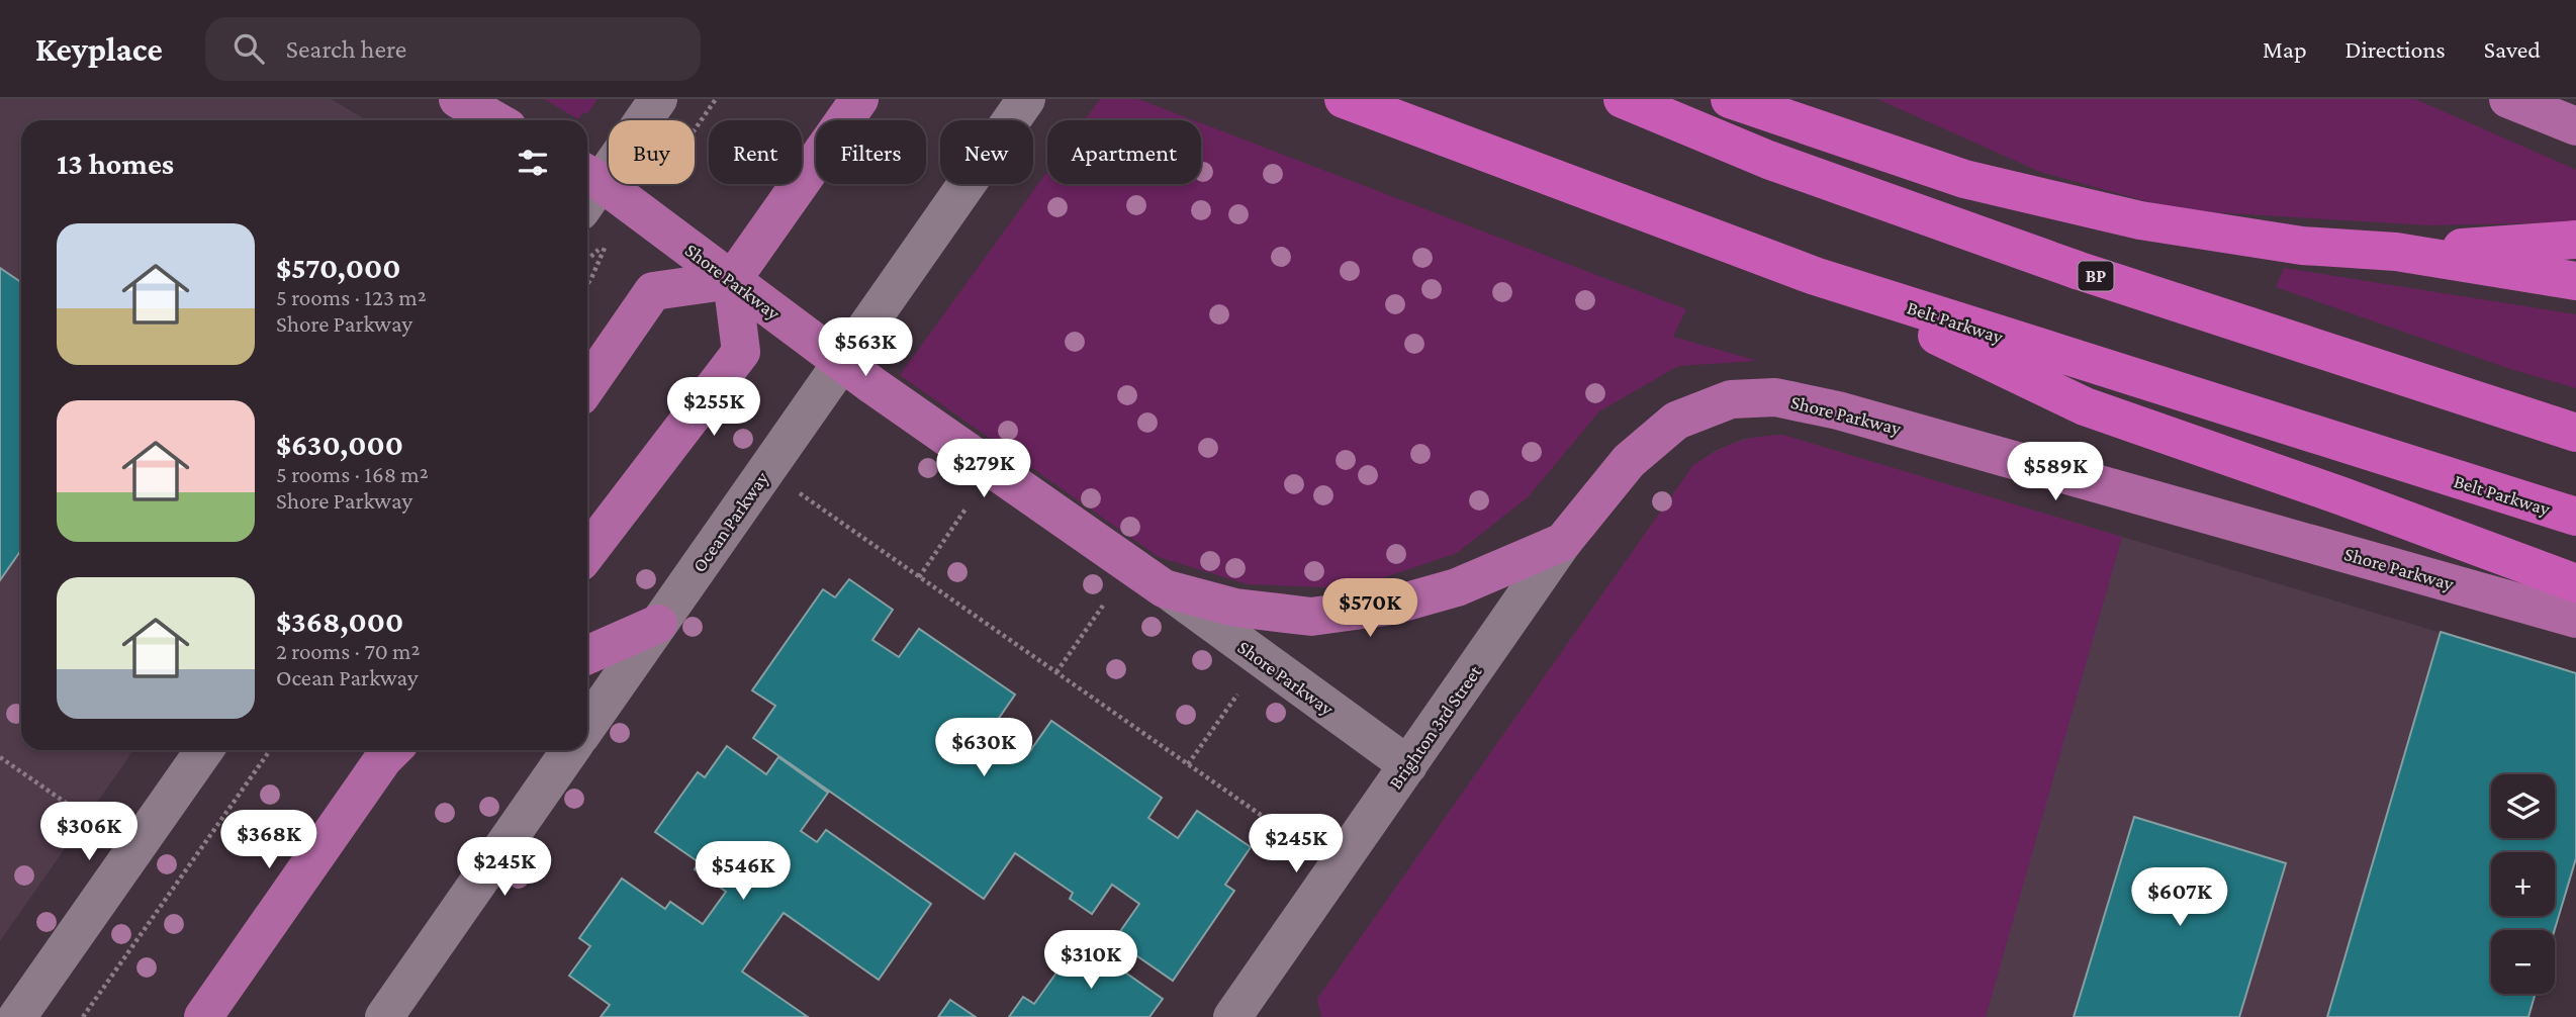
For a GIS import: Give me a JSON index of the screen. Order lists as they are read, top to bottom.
{
  "streets": {
    "highway": ["BP", "Belt Parkway"],
    "main road": ["Shore Parkway"],
    "street": ["Ocean Parkway", "Brighton 3rd Street"]
  },
  "crossings": [
    ["Shore Parkway", "Ocean Parkway"],
    ["Shore Parkway", "Brighton 3rd Street"]
  ],
  "page": {
    "header": "Keyplace",
    "search": "Search here",
    "nav": ["Map", "Directions", "Saved"],
    "chip": [
      "Buy",
      "Rent",
      "Filters",
      "New",
      "Apartment"
    ],
    "heading": "13 homes",
    "list": [
      {
        "name": "$570,000",
        "note": "5 rooms · 123 m² · Shore Parkway"
      },
      {
        "name": "$630,000",
        "note": "5 rooms · 168 m² · Shore Parkway"
      },
      {
        "name": "$368,000",
        "note": "2 rooms · 70 m² · Ocean Parkway"
      }
    ],
    "price": [
      "$563K",
      "$255K",
      "$279K",
      "$589K",
      "$570K",
      "$630K",
      "$306K",
      "$368K",
      "$245K",
      "$245K",
      "$546K",
      "$607K",
      "$310K"
    ],
    "map_buttons": ["+", "−"]
  }
}
